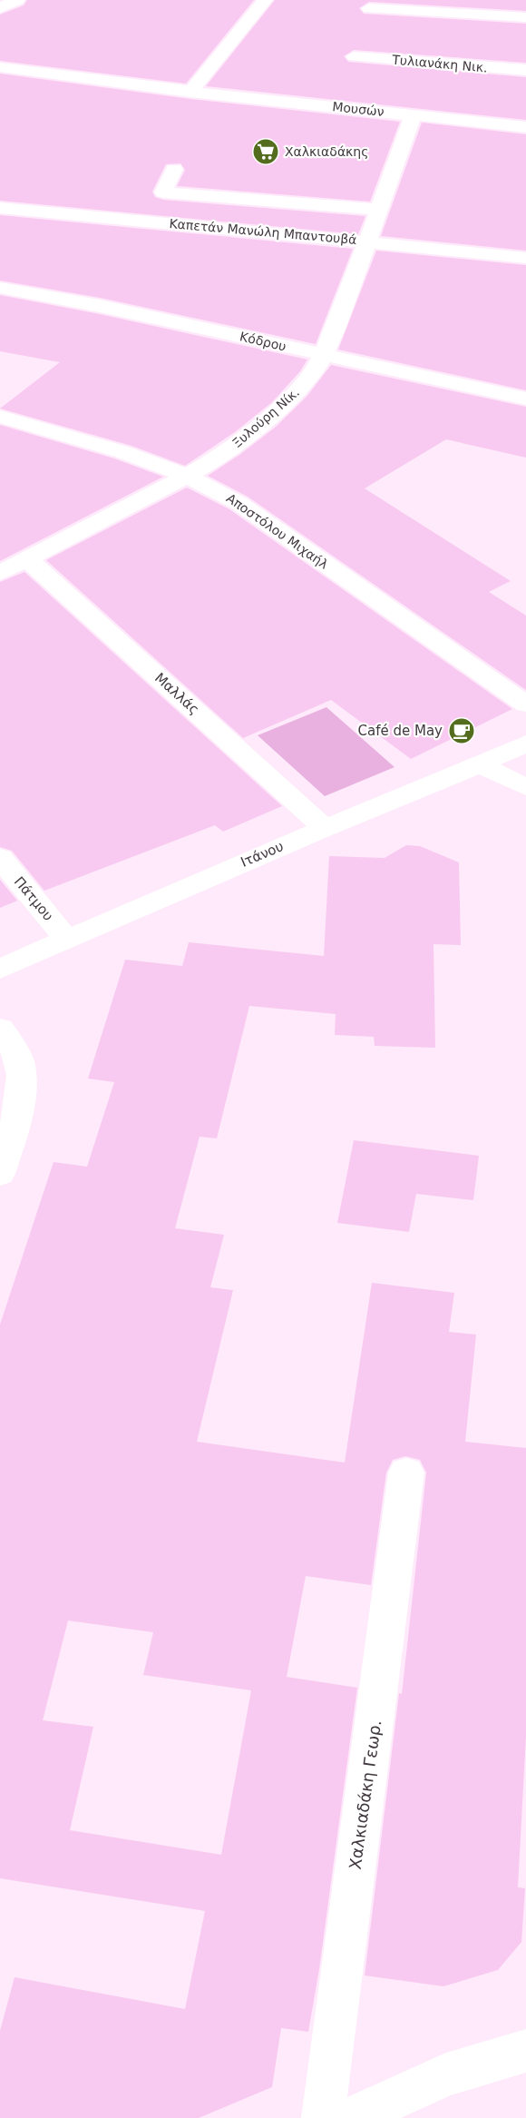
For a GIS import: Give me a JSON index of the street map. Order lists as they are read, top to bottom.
{
  "streets": {
    "street": [
      "Τυλιανάκη Νικ.",
      "Μουσών",
      "Καπετάν Μανώλη Μπαντουβά",
      "Κόδρου",
      "Ξυλούρη Νίκ.",
      "Αποστόλου Μιχαήλ",
      "Μαλλάς",
      "Ιτάνου",
      "Πάτμου",
      "Χαλκιαδάκη Γεωρ."
    ]
  },
  "crossings": [
    ["Μουσών", "Ξυλούρη Νίκ."],
    ["Καπετάν Μανώλη Μπαντουβά", "Ξυλούρη Νίκ."],
    ["Κόδρου", "Ξυλούρη Νίκ."],
    ["Ξυλούρη Νίκ.", "Αποστόλου Μιχαήλ"],
    ["Ξυλούρη Νίκ.", "Μαλλάς"],
    ["Μαλλάς", "Ιτάνου"],
    ["Ιτάνου", "Πάτμου"]
  ],
  "places": {
    "supermarket": ["Χαλκιαδάκης"],
    "cafe": ["Café de May"]
  }
}
